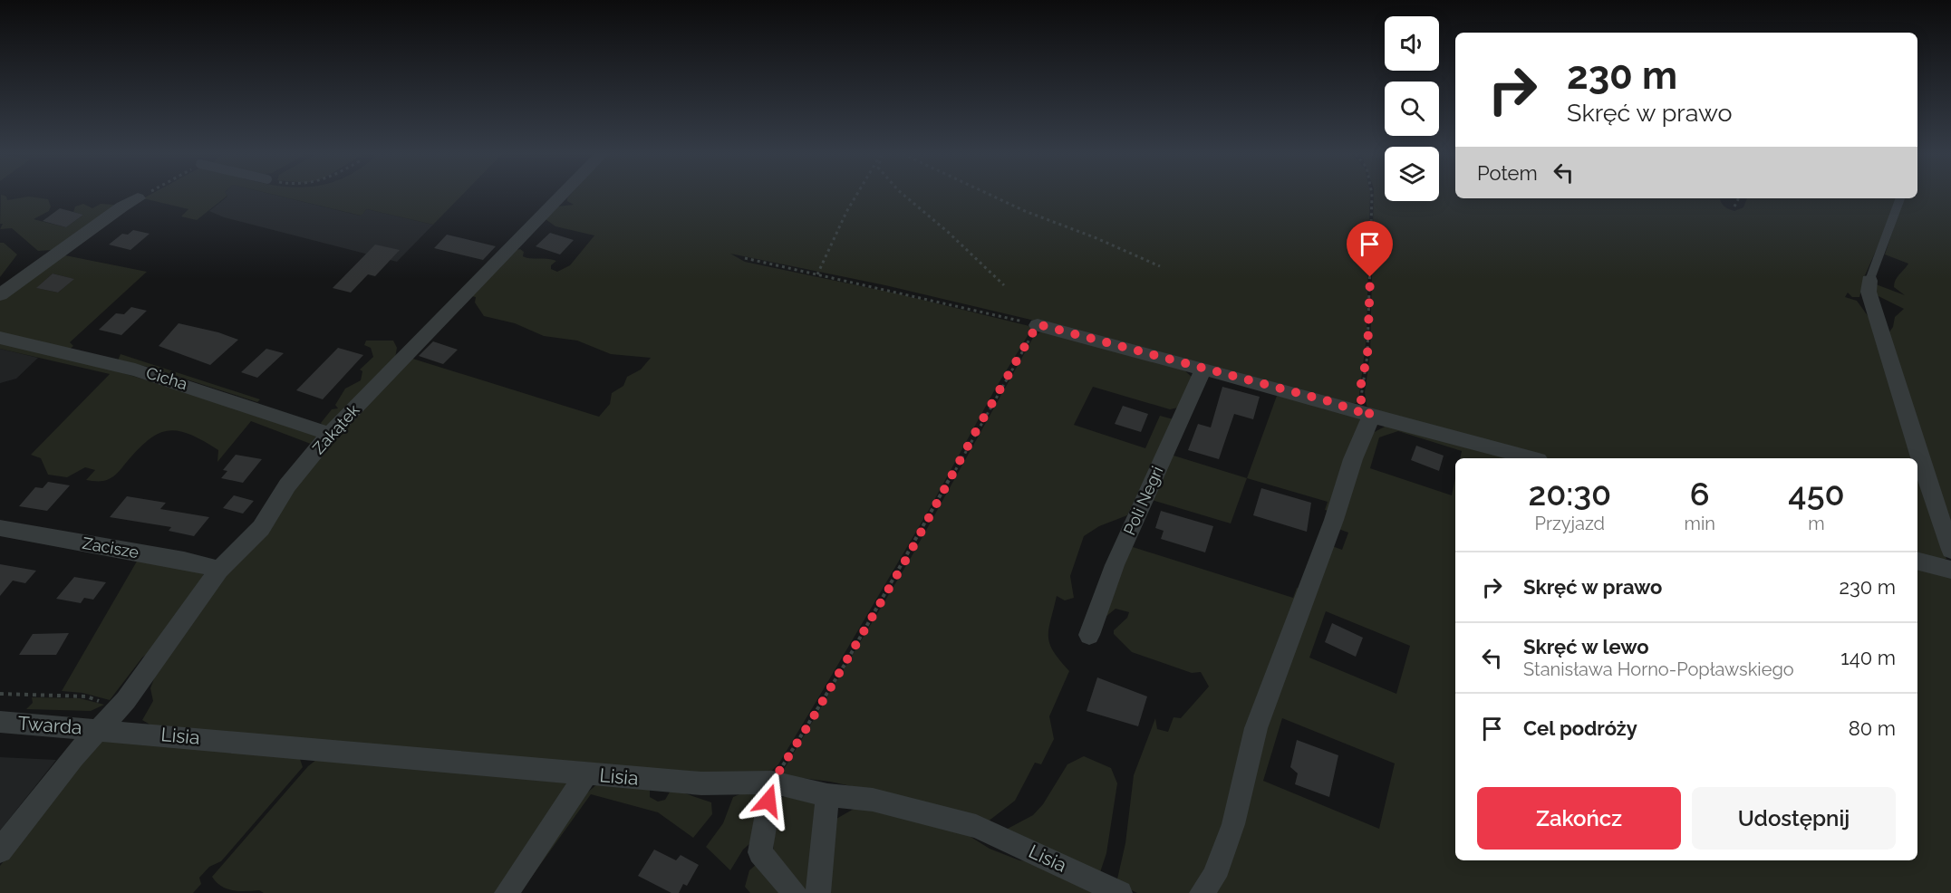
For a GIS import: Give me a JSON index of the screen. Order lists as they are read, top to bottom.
{
  "streets": {
    "street": [
      "Cicha",
      "Zakątek",
      "Poli Negri",
      "Zacisze",
      "Twarda",
      "Lisia"
    ]
  },
  "crossings": [
    ["Cicha", "Zakątek"],
    ["Zakątek", "Zacisze"],
    ["Zakątek", "Twarda"],
    ["Zakątek", "Lisia"],
    ["Twarda", "Lisia"]
  ],
  "page": {
    "turn": ["230 m", "Skręć w prawo"],
    "then": "Potem",
    "eta": [
      "20:30",
      "Przyjazd",
      "6",
      "min",
      "450",
      "m"
    ],
    "list": [
      {
        "name": "Skręć w prawo",
        "value": "230 m"
      },
      {
        "name": "Skręć w lewo",
        "note": "Stanisława Horno-Popławskiego",
        "value": "140 m"
      },
      {
        "name": "Cel podróży",
        "value": "80 m"
      }
    ],
    "buttons": ["Zakończ", "Udostępnij"]
  }
}
